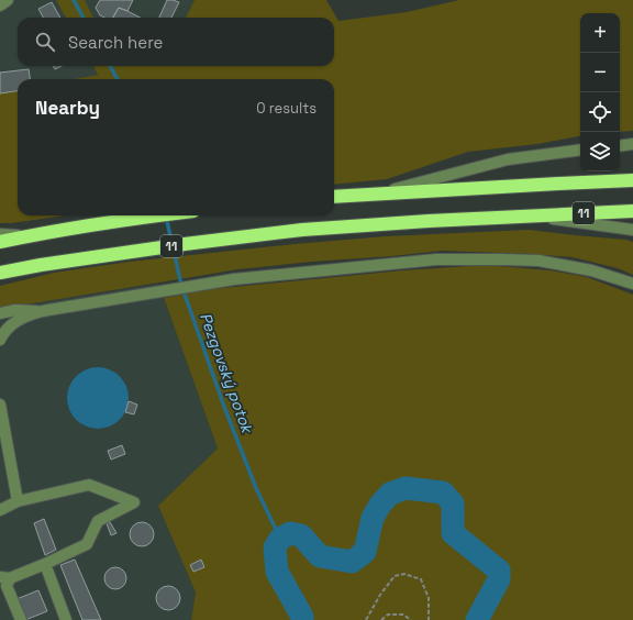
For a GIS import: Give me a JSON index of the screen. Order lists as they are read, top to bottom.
{
  "streets": {
    "highway": ["11"]
  },
  "water": ["Pezgovský potok"],
  "page": {
    "map_buttons": ["+", "−"],
    "search": "Search here",
    "heading": ["Nearby", "0 results"]
  }
}
